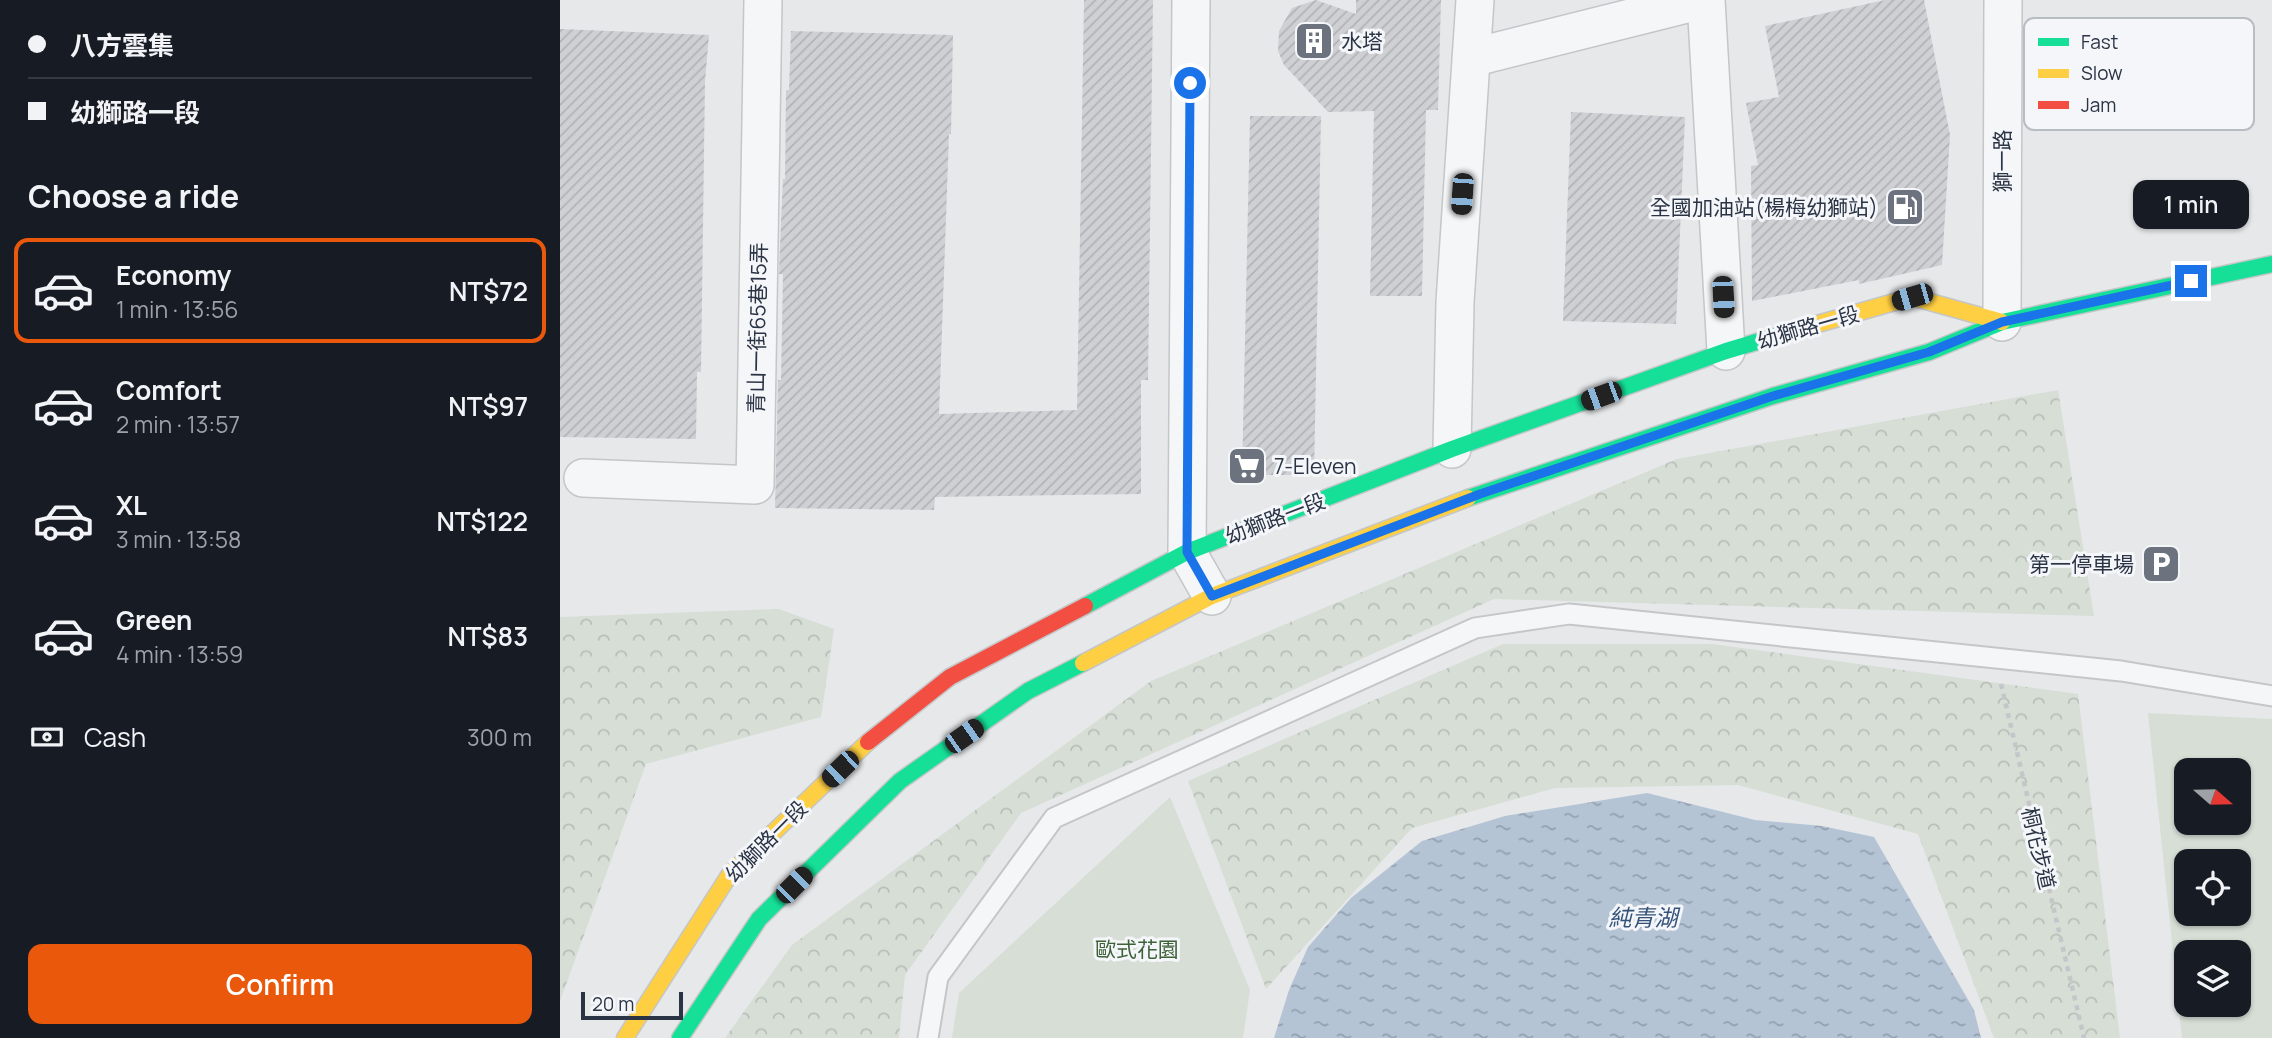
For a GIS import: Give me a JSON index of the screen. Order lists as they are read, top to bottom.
{
  "streets": {
    "street": ["獅一路", "幼獅路一段", "青山一街65巷15弄"],
    "path": ["桐花步道"]
  },
  "crossings": [
    ["獅一路", "幼獅路一段"]
  ],
  "water": ["純青湖"],
  "parks": ["歐式花園"],
  "places": {
    "building": ["水塔"],
    "fuel station": ["全國加油站(楊梅幼獅站)"],
    "supermarket": ["7-Eleven"],
    "parking": ["第一停車場"]
  },
  "legend": ["Fast", "Slow", "Jam"],
  "scale_bar": "20 m",
  "north": "right",
  "page": {
    "banner": ["八方雲集", "幼獅路一段"],
    "heading": "Choose a ride",
    "bubble": "1 min",
    "list": [
      {
        "name": "Economy",
        "note": "1 min · 13:56",
        "value": "NT$72"
      },
      {
        "name": "Comfort",
        "note": "2 min · 13:57",
        "value": "NT$97"
      },
      {
        "name": "XL",
        "note": "3 min · 13:58",
        "value": "NT$122"
      },
      {
        "name": "Green",
        "note": "4 min · 13:59",
        "value": "NT$83"
      }
    ],
    "pay": ["Cash", "300 m"],
    "buttons": "Confirm",
    "scale": "20 m"
  }
}
